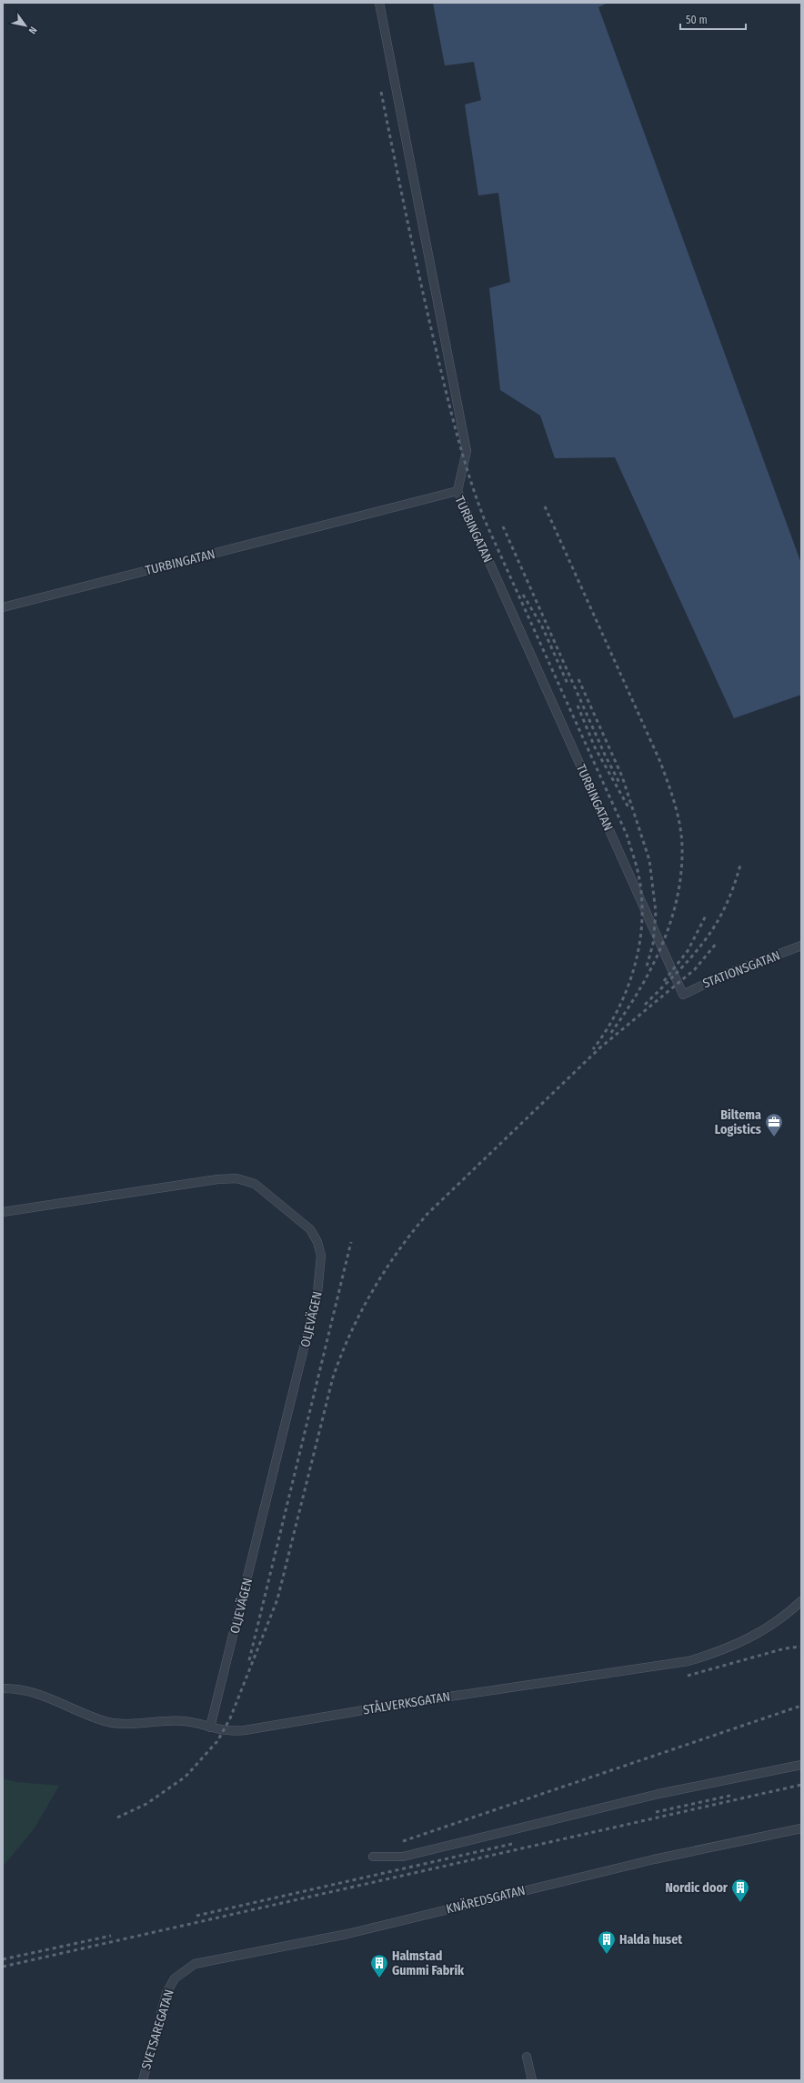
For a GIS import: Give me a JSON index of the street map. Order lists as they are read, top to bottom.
{
  "streets": {
    "street": [
      "TURBINGATAN",
      "STATIONSGATAN",
      "OLJEVÄGEN",
      "STÅLVERKSGATAN",
      "KNÄREDSGATAN",
      "SVETSAREGATAN"
    ]
  },
  "crossings": [
    ["TURBINGATAN", "STATIONSGATAN"],
    ["OLJEVÄGEN", "STÅLVERKSGATAN"],
    ["KNÄREDSGATAN", "SVETSAREGATAN"]
  ],
  "places": {
    "office": ["Biltema Logistics"],
    "building": ["Nordic door", "Halda huset", "Halmstad Gummi Fabrik"]
  },
  "scale_bar": "50 m",
  "north": "bottom right"
}
